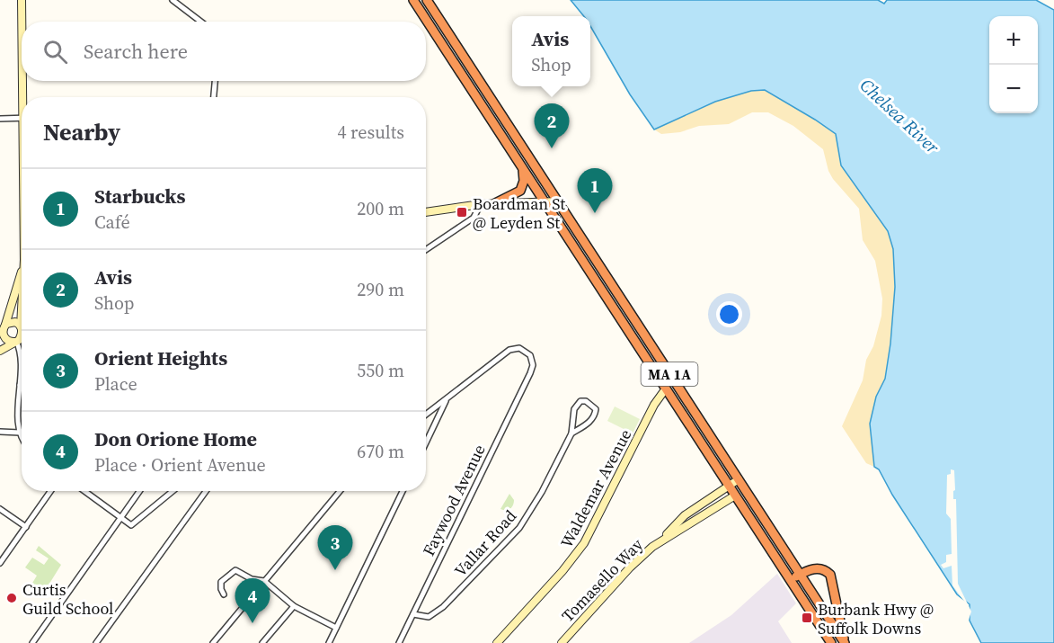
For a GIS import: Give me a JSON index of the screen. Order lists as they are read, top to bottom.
{
  "streets": {
    "highway": ["MA 1A"],
    "street": [
      "Waldemar Avenue",
      "Faywood Avenue",
      "Vallar Road",
      "Tomasello Way"
    ]
  },
  "crossings": [
    ["MA 1A", "Waldemar Avenue"],
    ["MA 1A", "Tomasello Way"],
    ["Faywood Avenue", "Vallar Road"]
  ],
  "water": ["Chelsea River"],
  "places": {
    "transit": ["Boardman St @ Leyden St", "Burbank Hwy @ Suffolk Downs"],
    "other": ["Curtis Guild School"]
  },
  "page": {
    "map_buttons": ["+", "−"],
    "popup": ["Avis", "Shop"],
    "search": "Search here",
    "heading": ["Nearby", "4 results"],
    "pins": [
      "2",
      "1",
      "3",
      "4"
    ],
    "list": [
      {
        "mark": "1",
        "name": "Starbucks",
        "note": "Café",
        "value": "200 m"
      },
      {
        "mark": "2",
        "name": "Avis",
        "note": "Shop",
        "value": "290 m"
      },
      {
        "mark": "3",
        "name": "Orient Heights",
        "note": "Place",
        "value": "550 m"
      },
      {
        "mark": "4",
        "name": "Don Orione Home",
        "note": "Place · Orient Avenue",
        "value": "670 m"
      }
    ]
  }
}
